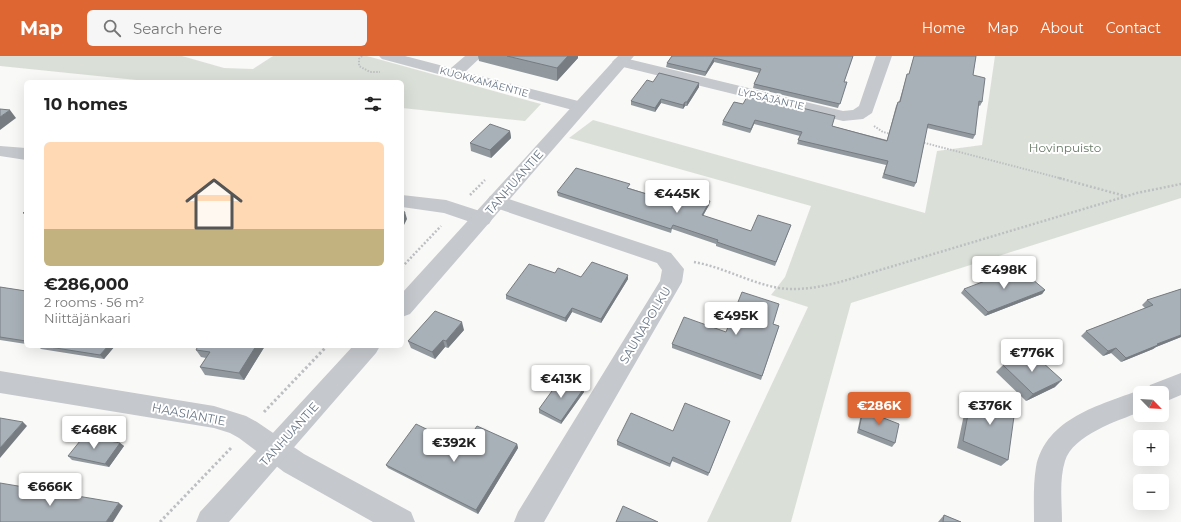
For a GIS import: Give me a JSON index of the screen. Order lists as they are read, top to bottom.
{
  "streets": {
    "street": [
      "KUOKKAMÄENTIE",
      "LYPSÄJÄNTIE",
      "TANHUANTIE",
      "SAUNAPOLKU",
      "HAASIANTIE"
    ]
  },
  "crossings": [
    ["KUOKKAMÄENTIE", "TANHUANTIE"],
    ["LYPSÄJÄNTIE", "TANHUANTIE"],
    ["TANHUANTIE", "HAASIANTIE"]
  ],
  "parks": ["Hovinpuisto"],
  "north": "bottom right",
  "page": {
    "header": "Map",
    "search": "Search here",
    "nav": [
      "Home",
      "Map",
      "About",
      "Contact"
    ],
    "heading": "10 homes",
    "list": [
      {
        "name": "€286,000",
        "note": "2 rooms · 56 m² · Niittäjänkaari"
      }
    ],
    "price": [
      "€445K",
      "€498K",
      "€495K",
      "€776K",
      "€413K",
      "€286K",
      "€376K",
      "€468K",
      "€392K",
      "€666K"
    ],
    "map_buttons": ["+", "−"]
  }
}
